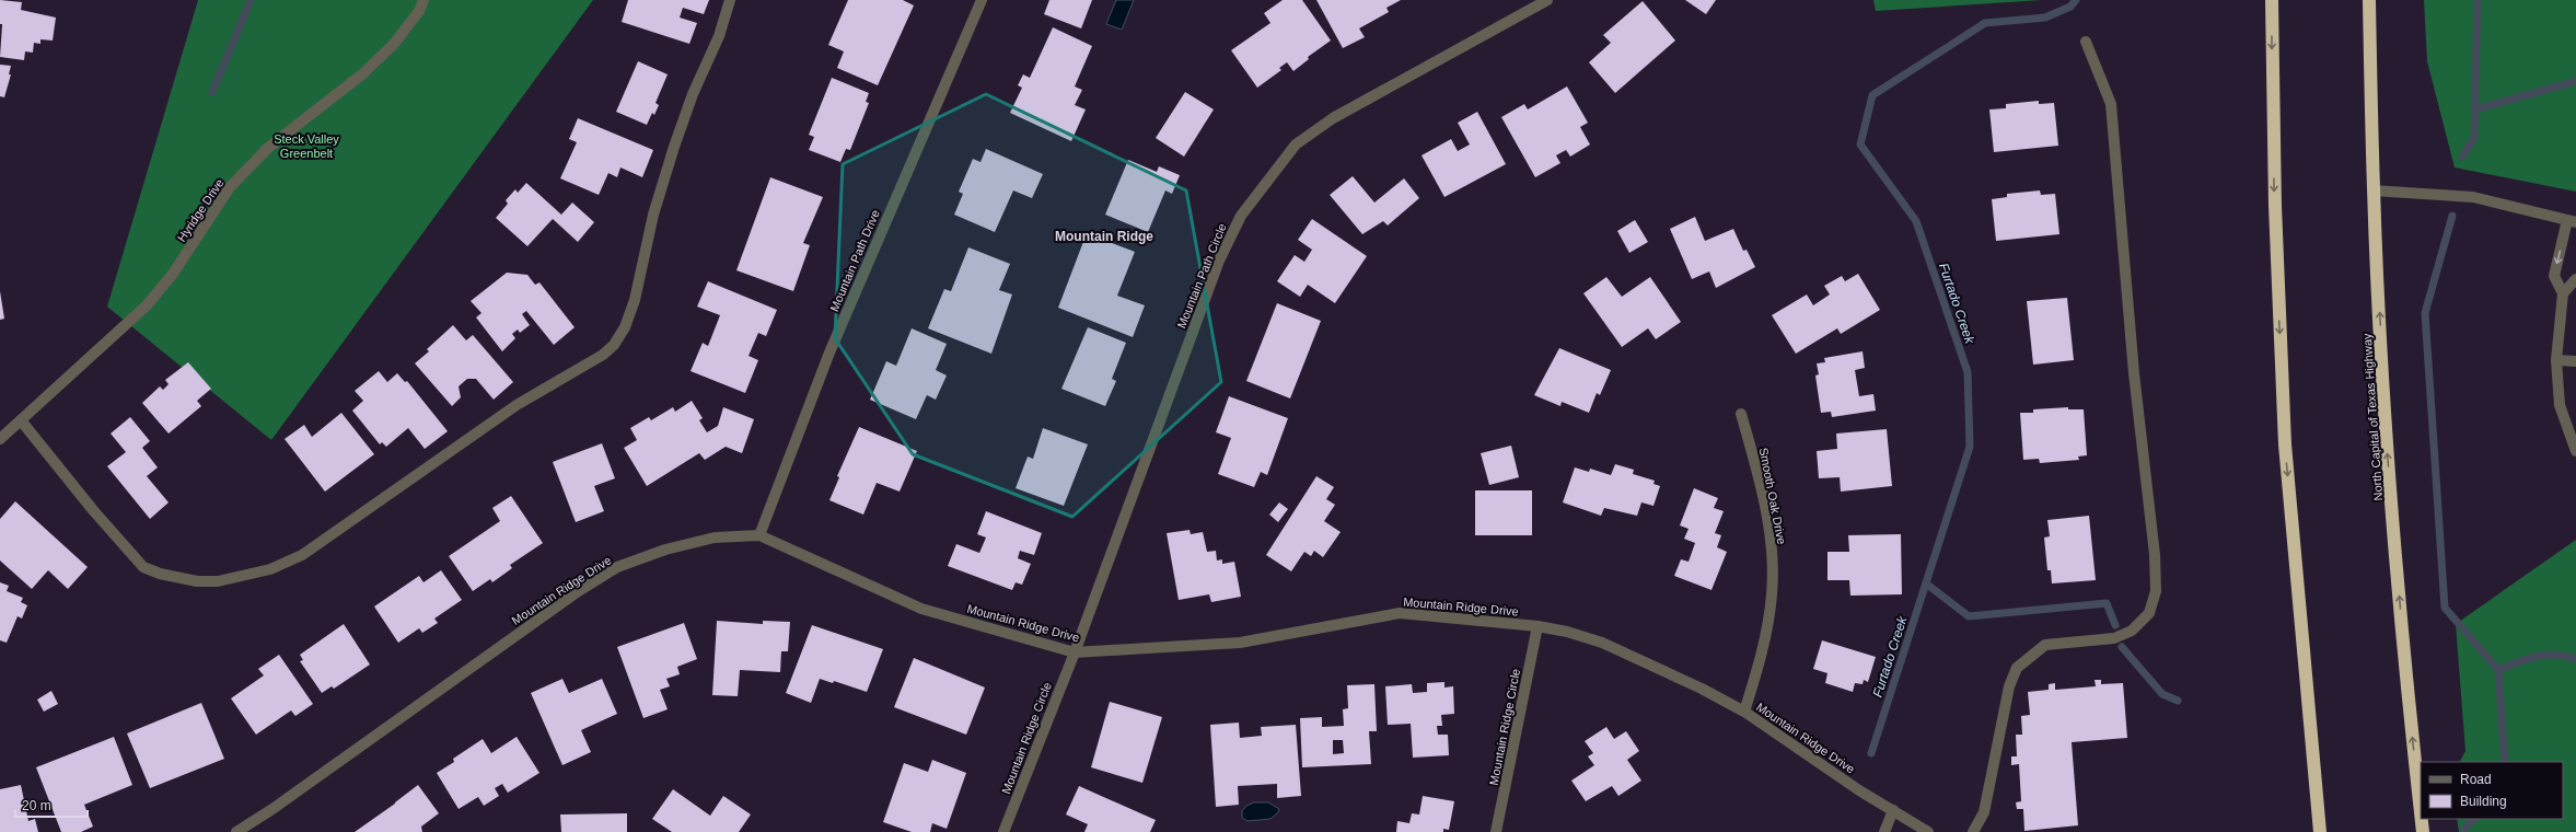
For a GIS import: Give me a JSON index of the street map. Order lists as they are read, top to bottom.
{
  "streets": {
    "highway": ["North Capital of Texas Highway"],
    "street": [
      "Hyridge Drive",
      "Mountain Path Drive",
      "Mountain Path Circle",
      "Smooth Oak Drive",
      "Mountain Ridge Drive",
      "Mountain Ridge Circle"
    ]
  },
  "crossings": [
    ["Mountain Path Drive", "Mountain Ridge Drive"],
    ["Mountain Path Circle", "Mountain Ridge Drive"],
    ["Mountain Path Circle", "Mountain Ridge Circle"],
    ["Smooth Oak Drive", "Mountain Ridge Drive"],
    ["Mountain Ridge Drive", "Mountain Ridge Circle"]
  ],
  "districts": ["Mountain Ridge"],
  "water": ["Furtado Creek"],
  "parks": ["Steck Valley Greenbelt"],
  "legend": ["Road", "Building"],
  "scale_bar": "20 m"
}
